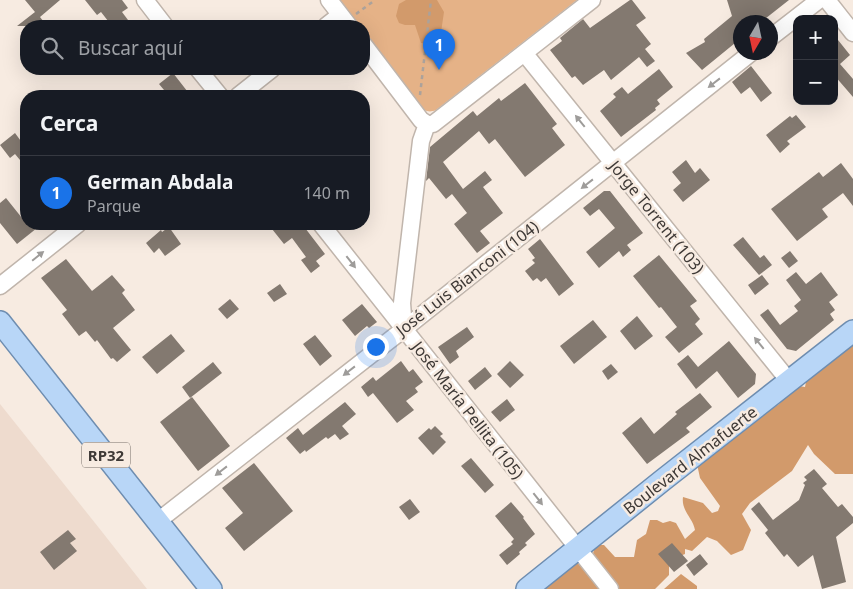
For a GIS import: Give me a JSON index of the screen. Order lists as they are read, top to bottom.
{
  "streets": {
    "main road": ["RP32", "Boulevard Almafuerte"],
    "street": ["Jorge Torrent (103)", "José Luis Bianconi (104)", "José María Pellita (105)"]
  },
  "crossings": [
    ["Jorge Torrent (103)", "José Luis Bianconi (104)"],
    ["Jorge Torrent (103)", "Boulevard Almafuerte"],
    ["José Luis Bianconi (104)", "José María Pellita (105)"],
    ["José Luis Bianconi (104)", "RP32"],
    ["José María Pellita (105)", "Boulevard Almafuerte"]
  ],
  "one_way": ["Jorge Torrent (103)", "José Luis Bianconi (104)", "José María Pellita (105)"],
  "north": "bottom",
  "page": {
    "map_buttons": ["+", "−"],
    "search": "Buscar aquí",
    "pins": "1",
    "heading": "Cerca",
    "list": [
      {
        "mark": "1",
        "name": "German Abdala",
        "note": "Parque",
        "value": "140 m"
      }
    ]
  }
}
